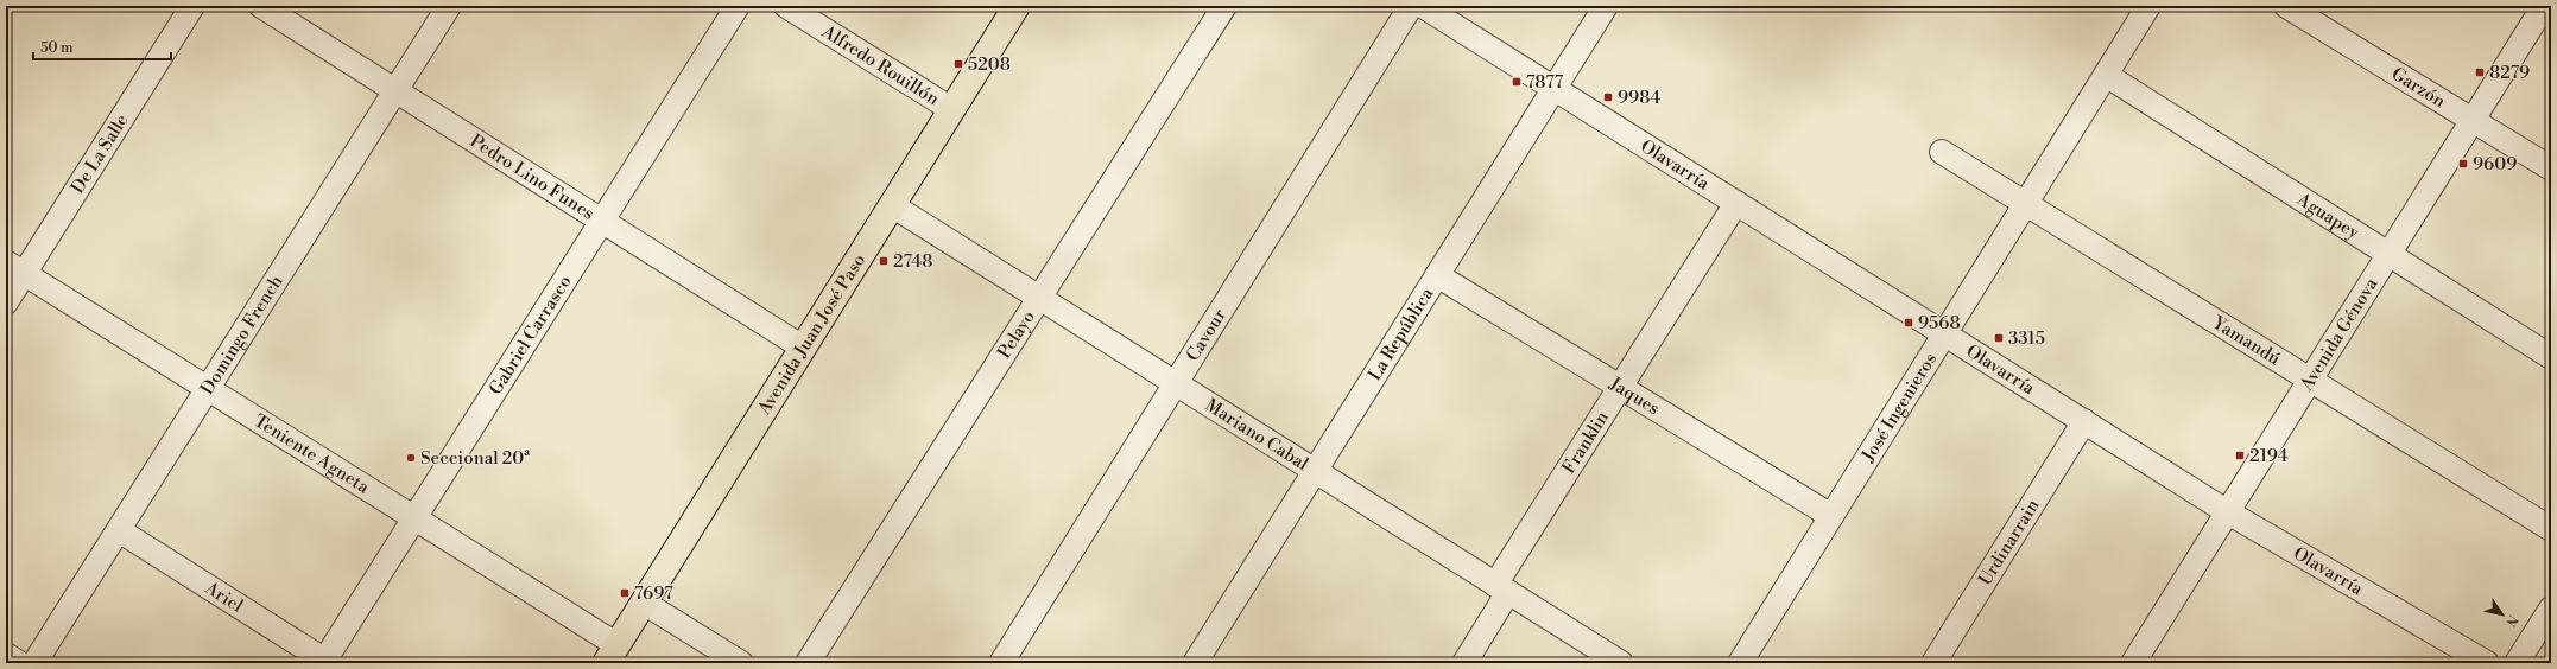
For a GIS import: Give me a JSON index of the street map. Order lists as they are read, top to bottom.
{
  "streets": {
    "main road": ["Avenida Juan José Paso"],
    "street": [
      "Alfredo Rouillón",
      "Garzón",
      "De La Salle",
      "Olavarría",
      "Pedro Lino Funes",
      "Aguapey",
      "Domingo French",
      "Gabriel Carrasco",
      "Pelayo",
      "La República",
      "Avenida Génova",
      "Cavour",
      "Yamandú",
      "Jaques",
      "José Ingenieros",
      "Mariano Cabal",
      "Franklin",
      "Teniente Agneta",
      "Urdinarrain",
      "Ariel"
    ]
  },
  "crossings": [
    ["Alfredo Rouillón", "Avenida Juan José Paso"],
    ["Garzón", "Avenida Génova"],
    ["De La Salle", "Teniente Agneta"],
    ["Olavarría", "La República"],
    ["Olavarría", "Avenida Génova"],
    ["Olavarría", "José Ingenieros"],
    ["Olavarría", "Franklin"],
    ["Olavarría", "Urdinarrain"],
    ["Pedro Lino Funes", "Domingo French"],
    ["Pedro Lino Funes", "Gabriel Carrasco"],
    ["Pedro Lino Funes", "Avenida Juan José Paso"],
    ["Aguapey", "Avenida Génova"],
    ["Aguapey", "José Ingenieros"],
    ["Domingo French", "Teniente Agneta"],
    ["Domingo French", "Ariel"],
    ["Gabriel Carrasco", "Teniente Agneta"],
    ["Gabriel Carrasco", "Ariel"],
    ["Avenida Juan José Paso", "Mariano Cabal"],
    ["Avenida Juan José Paso", "Teniente Agneta"],
    ["Pelayo", "Mariano Cabal"],
    ["La República", "Jaques"],
    ["La República", "Mariano Cabal"],
    ["Avenida Génova", "Yamandú"],
    ["Cavour", "Mariano Cabal"],
    ["Yamandú", "José Ingenieros"],
    ["Jaques", "José Ingenieros"],
    ["Jaques", "Franklin"],
    ["Mariano Cabal", "Franklin"]
  ],
  "places": {
    "transit": [
      "5208",
      "8279",
      "7877",
      "9984",
      "9609",
      "2748",
      "9568",
      "3315",
      "2194",
      "7697"
    ],
    "other": ["Seccional 20ª"]
  },
  "scale_bar": "50 m",
  "north": "bottom right"
}
